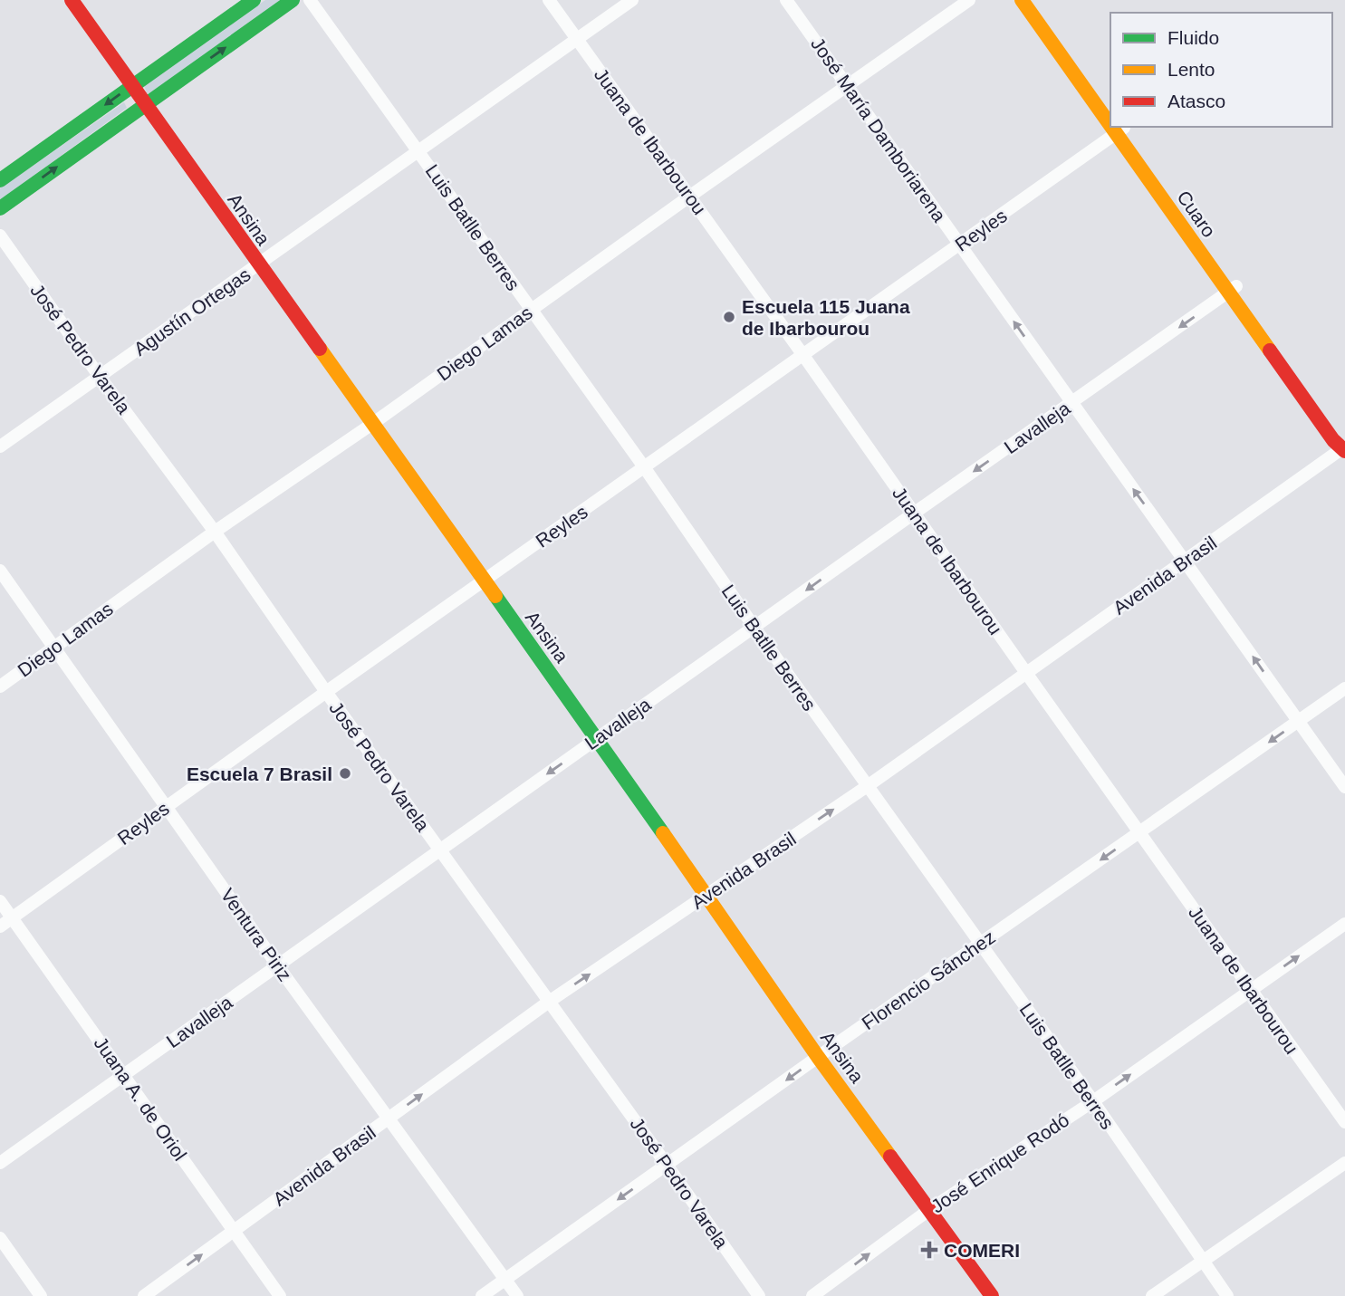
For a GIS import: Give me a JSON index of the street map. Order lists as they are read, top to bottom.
{
  "streets": {
    "street": [
      "José María Damboriarena",
      "Juana de Ibarbourou",
      "Cuaro",
      "Ansina",
      "Luis Batlle Berres",
      "Reyles",
      "Agustín Ortegas",
      "Diego Lamas",
      "José Pedro Varela",
      "Lavalleja",
      "Avenida Brasil",
      "Ventura Piriz",
      "Florencio Sánchez",
      "Juana A. de Oriol",
      "José Enrique Rodó"
    ]
  },
  "crossings": [
    ["José María Damboriarena", "Reyles"],
    ["José María Damboriarena", "Diego Lamas"],
    ["José María Damboriarena", "Lavalleja"],
    ["José María Damboriarena", "Avenida Brasil"],
    ["José María Damboriarena", "Florencio Sánchez"],
    ["Juana de Ibarbourou", "Reyles"],
    ["Juana de Ibarbourou", "Agustín Ortegas"],
    ["Juana de Ibarbourou", "Diego Lamas"],
    ["Juana de Ibarbourou", "Lavalleja"],
    ["Juana de Ibarbourou", "Avenida Brasil"],
    ["Juana de Ibarbourou", "Florencio Sánchez"],
    ["Juana de Ibarbourou", "José Enrique Rodó"],
    ["Cuaro", "Reyles"],
    ["Cuaro", "Lavalleja"],
    ["Cuaro", "Avenida Brasil"],
    ["Ansina", "Reyles"],
    ["Ansina", "Agustín Ortegas"],
    ["Ansina", "Diego Lamas"],
    ["Ansina", "Lavalleja"],
    ["Ansina", "Avenida Brasil"],
    ["Ansina", "Florencio Sánchez"],
    ["Ansina", "José Enrique Rodó"],
    ["Luis Batlle Berres", "Reyles"],
    ["Luis Batlle Berres", "Agustín Ortegas"],
    ["Luis Batlle Berres", "Diego Lamas"],
    ["Luis Batlle Berres", "Lavalleja"],
    ["Luis Batlle Berres", "Avenida Brasil"],
    ["Luis Batlle Berres", "Florencio Sánchez"],
    ["Luis Batlle Berres", "José Enrique Rodó"],
    ["Reyles", "José Pedro Varela"],
    ["Reyles", "Ventura Piriz"],
    ["Reyles", "Juana A. de Oriol"],
    ["Agustín Ortegas", "José Pedro Varela"],
    ["Diego Lamas", "José Pedro Varela"],
    ["Diego Lamas", "Ventura Piriz"],
    ["José Pedro Varela", "Lavalleja"],
    ["José Pedro Varela", "Avenida Brasil"],
    ["José Pedro Varela", "Florencio Sánchez"],
    ["Lavalleja", "Ventura Piriz"],
    ["Lavalleja", "Juana A. de Oriol"],
    ["Avenida Brasil", "Ventura Piriz"],
    ["Avenida Brasil", "Juana A. de Oriol"],
    ["Ventura Piriz", "Florencio Sánchez"]
  ],
  "one_way": [
    "José María Damboriarena",
    "Lavalleja",
    "Avenida Brasil",
    "Florencio Sánchez",
    "José Enrique Rodó"
  ],
  "places": {
    "other": ["Escuela 115 Juana de Ibarbourou", "Escuela 7 Brasil"],
    "health": ["COMERI"]
  },
  "legend": ["Fluido", "Lento", "Atasco"]
}
